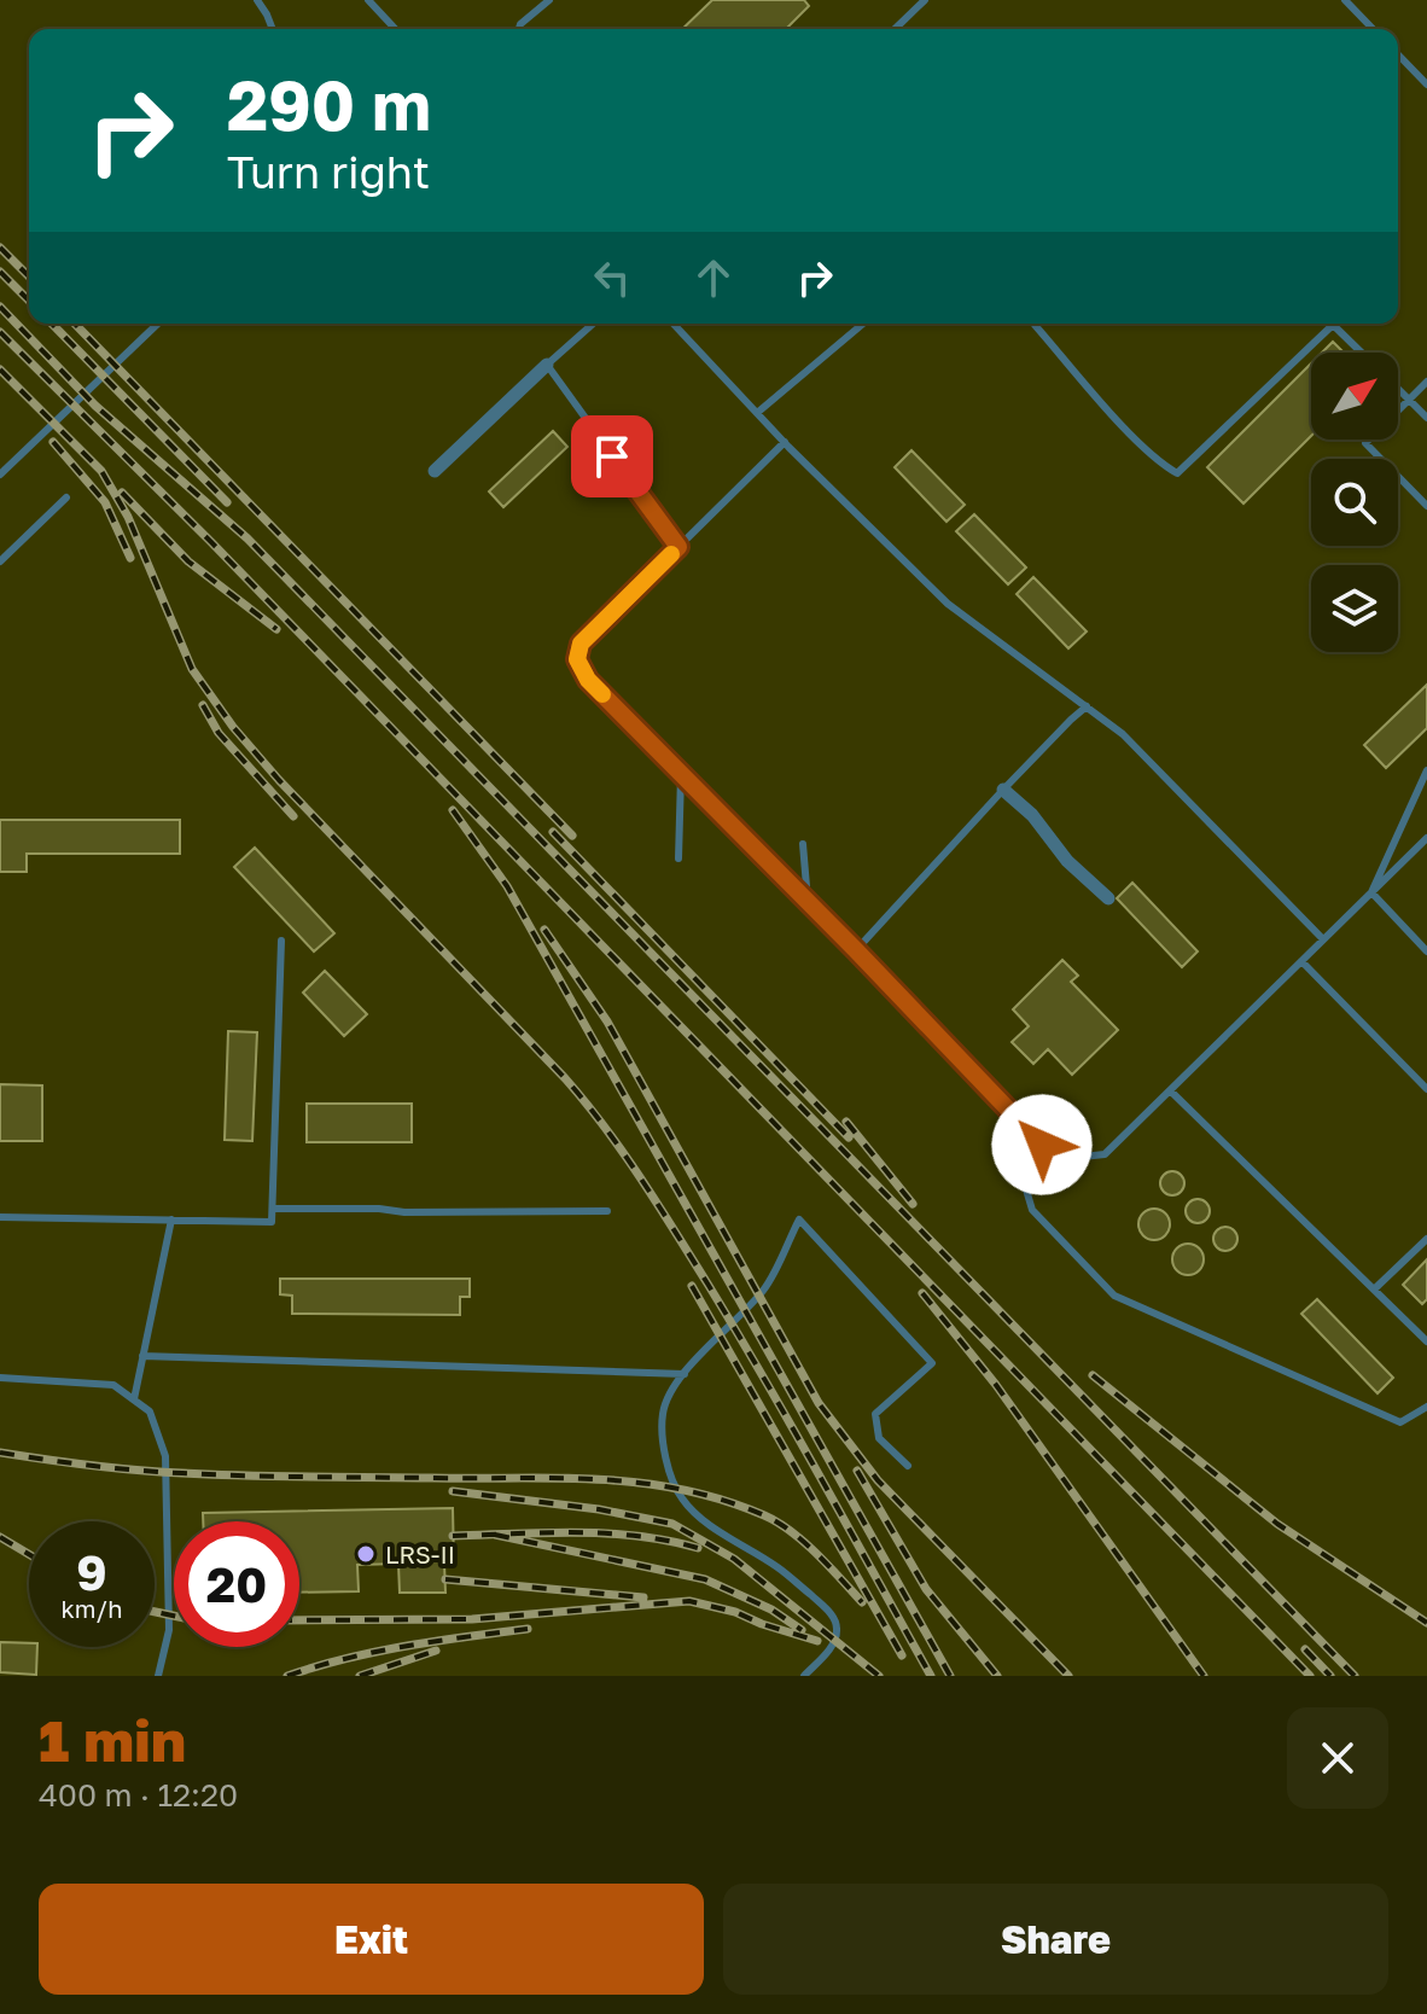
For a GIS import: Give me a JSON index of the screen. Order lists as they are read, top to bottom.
{
  "places": ["LRS-II"],
  "north": "top right",
  "page": {
    "turn": ["290 m", "Turn right"],
    "speed": "9 km/h",
    "limit": "20",
    "heading": ["1 min", "400 m · 12:20"],
    "buttons": ["Exit", "Share"]
  }
}
